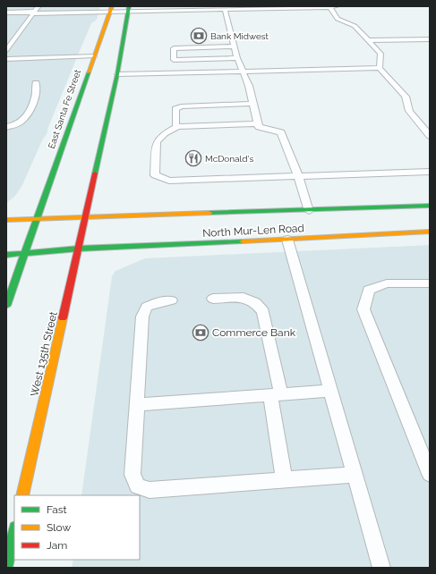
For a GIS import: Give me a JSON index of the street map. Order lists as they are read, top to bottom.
{
  "streets": {
    "main road": ["East Santa Fe Street", "North Mur-Len Road", "West 135th Street"]
  },
  "crossings": [
    ["East Santa Fe Street", "North Mur-Len Road"],
    ["North Mur-Len Road", "West 135th Street"]
  ],
  "places": {
    "bank": ["Bank Midwest", "Commerce Bank"],
    "restaurant": ["McDonald's"]
  },
  "legend": ["Fast", "Slow", "Jam"]
}
